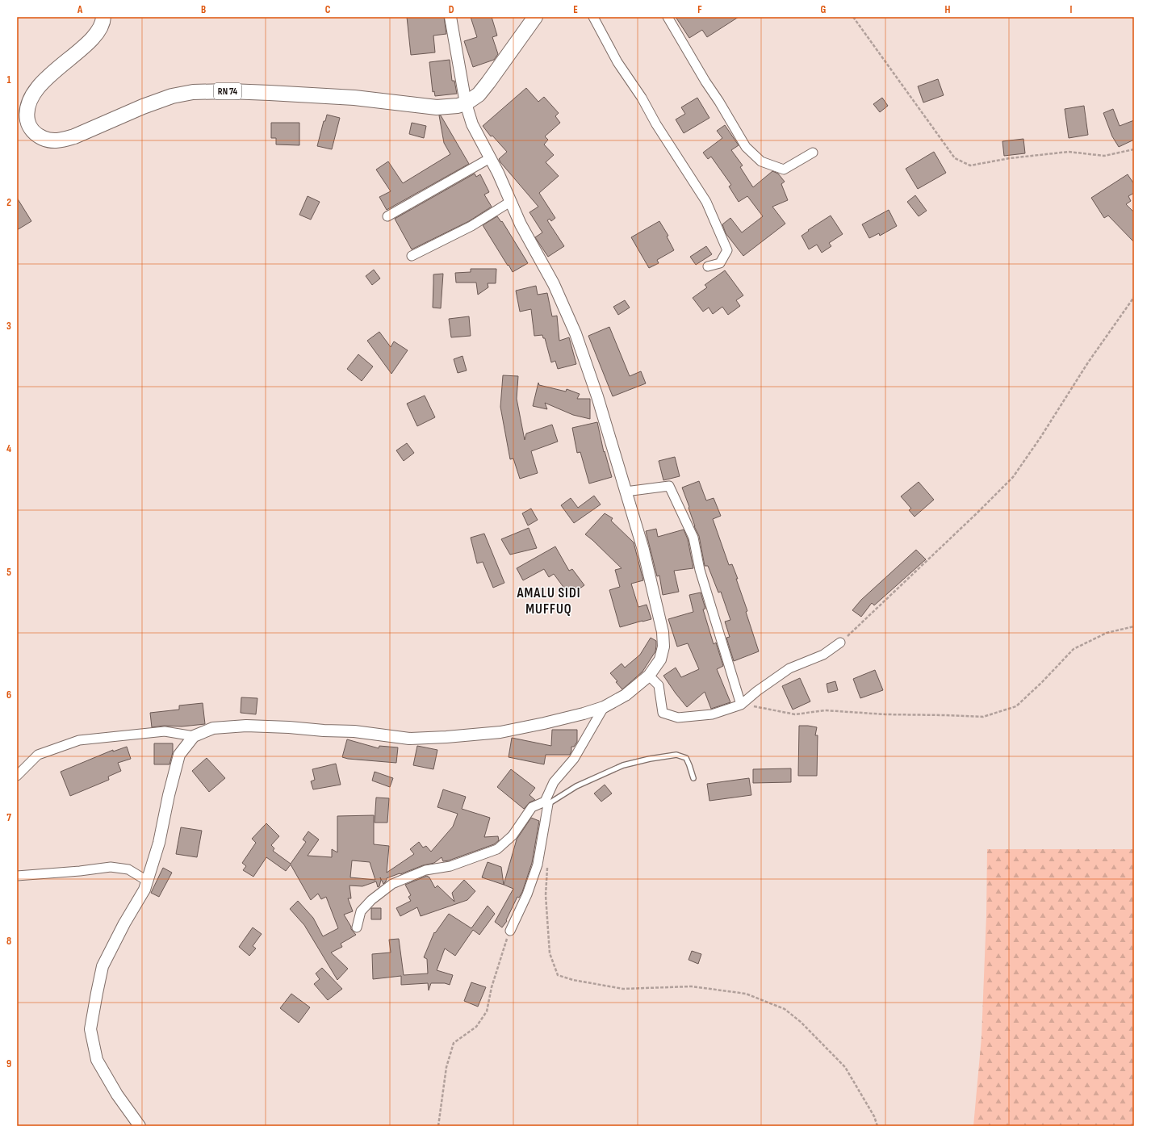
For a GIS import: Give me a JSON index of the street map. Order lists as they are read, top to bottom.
{
  "streets": {
    "main road": ["RN 74"]
  },
  "districts": ["AMALU SIDI MUFFUQ"],
  "grid": {
    "columns": [
      "A",
      "B",
      "C",
      "D",
      "E",
      "F",
      "G",
      "H",
      "I"
    ],
    "rows": [
      "1",
      "2",
      "3",
      "4",
      "5",
      "6",
      "7",
      "8",
      "9"
    ]
  }
}
